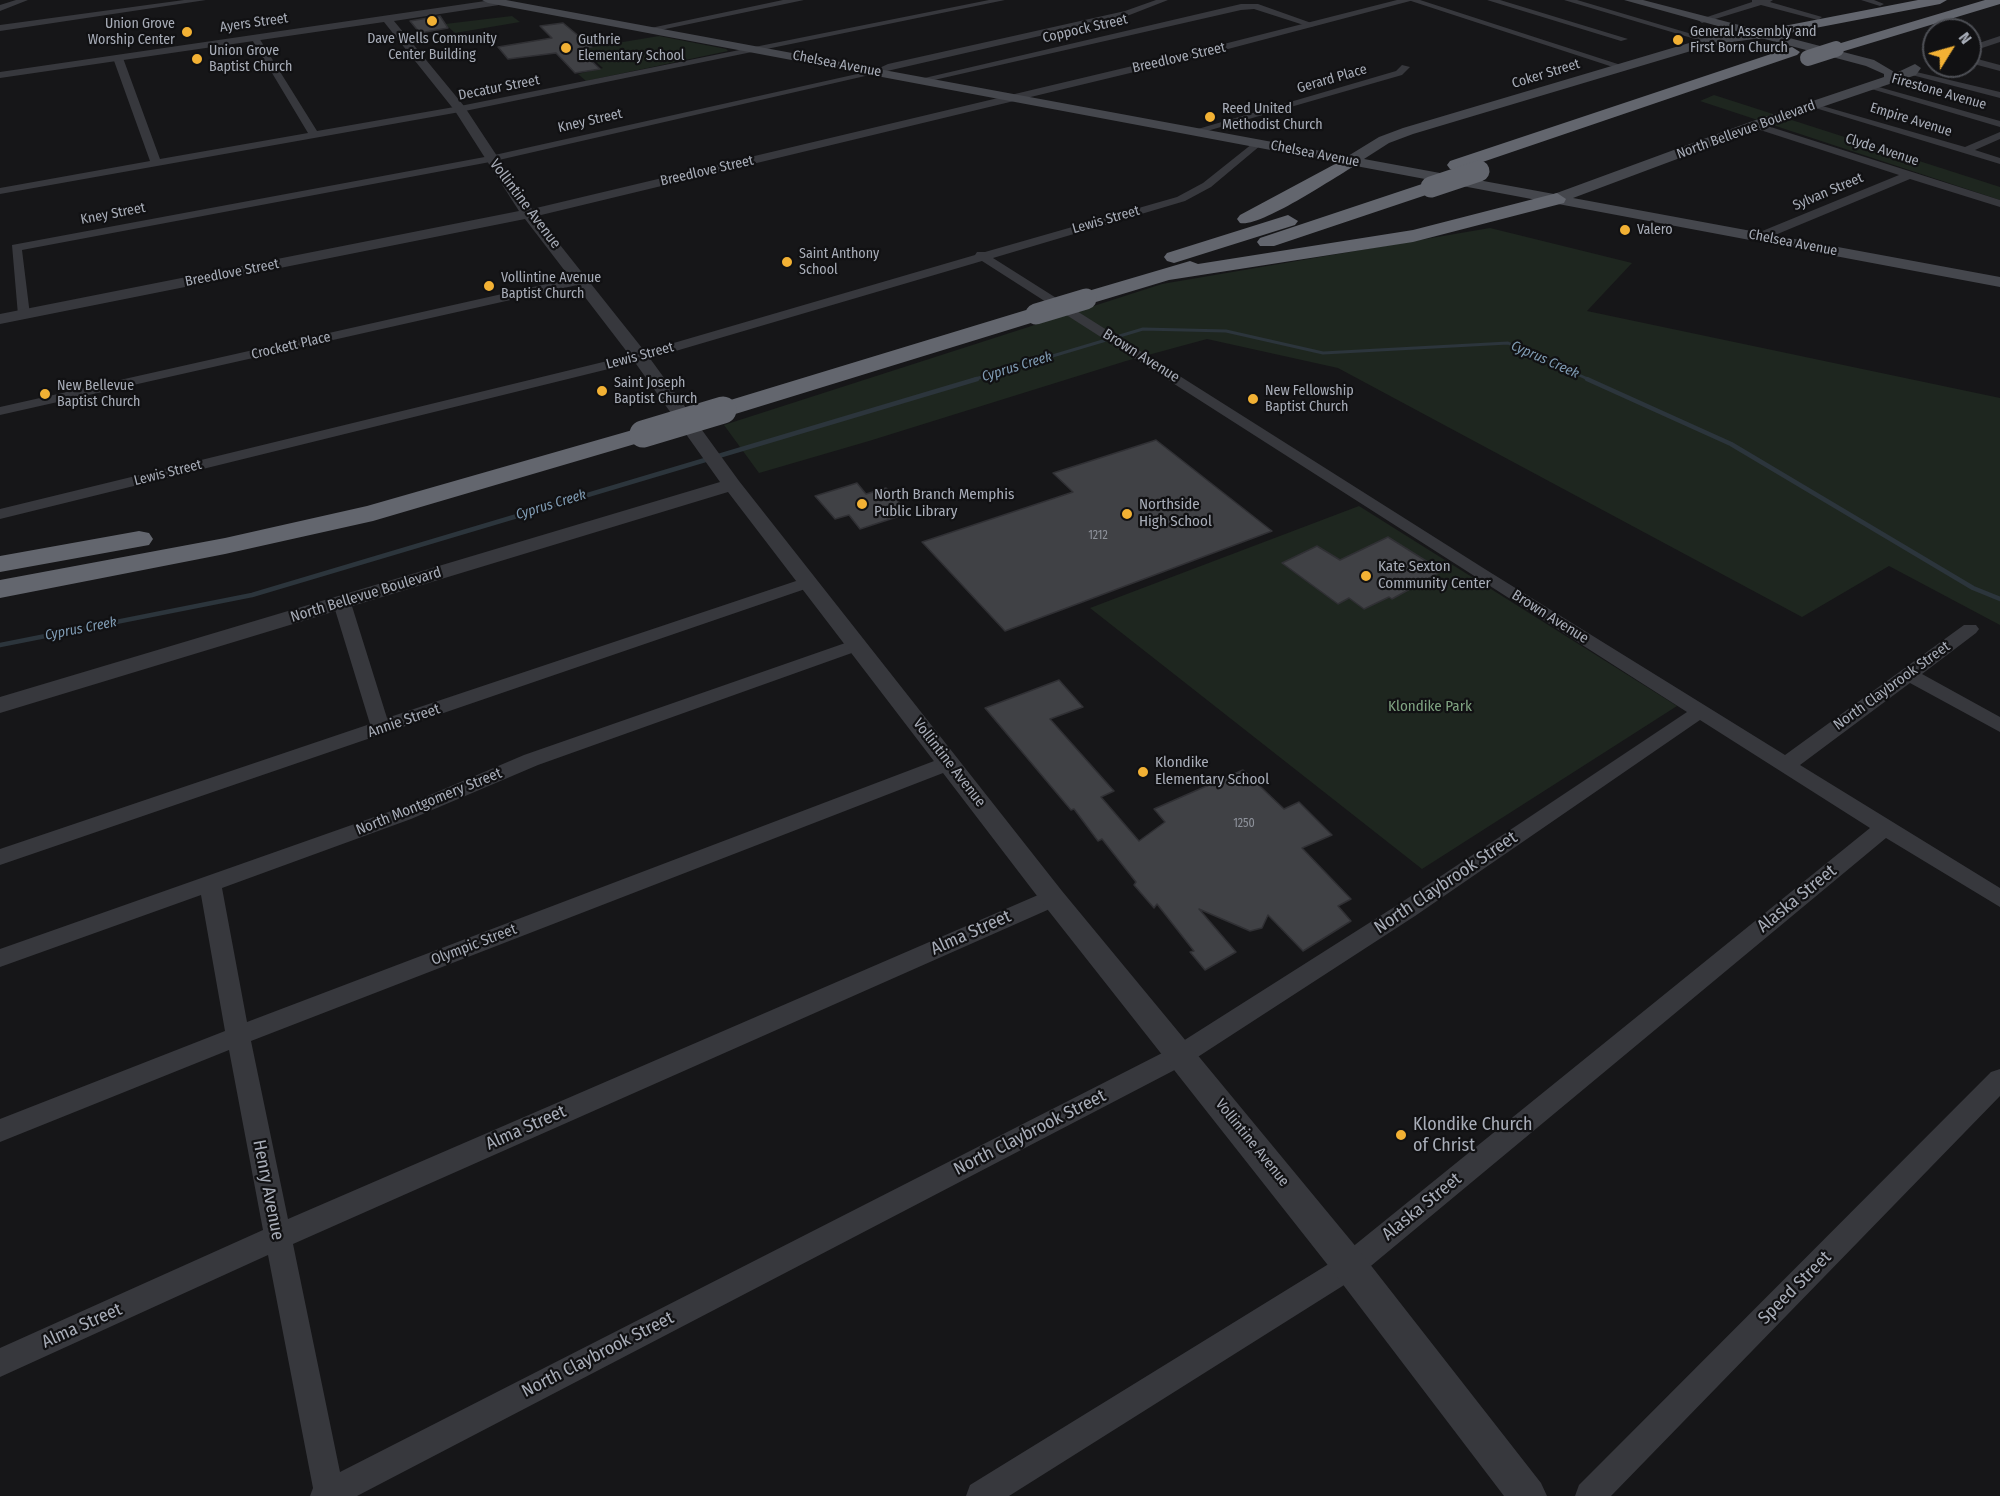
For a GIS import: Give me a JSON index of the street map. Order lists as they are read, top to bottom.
{
  "streets": {
    "main road": ["Chelsea Avenue", "Coker Street", "North Bellevue Boulevard"],
    "street": [
      "Ayers Street",
      "Coppock Street",
      "Breedlove Street",
      "Gerard Place",
      "Decatur Street",
      "Firestone Avenue",
      "Empire Avenue",
      "Kney Street",
      "Clyde Avenue",
      "Sylvan Street",
      "Vollintine Avenue",
      "Lewis Street",
      "Crockett Place",
      "Brown Avenue",
      "North Claybrook Street",
      "Annie Street",
      "North Montgomery Street",
      "Alaska Street",
      "Alma Street",
      "Olympic Street",
      "Henry Avenue",
      "Speed Street"
    ]
  },
  "crossings": [
    ["Ayers Street", "Chelsea Avenue"],
    ["Ayers Street", "Vollintine Avenue"],
    ["Coppock Street", "Breedlove Street"],
    ["Coppock Street", "Chelsea Avenue"],
    ["Breedlove Street", "Chelsea Avenue"],
    ["Breedlove Street", "Kney Street"],
    ["Breedlove Street", "Vollintine Avenue"],
    ["Chelsea Avenue", "Coker Street"],
    ["Chelsea Avenue", "Gerard Place"],
    ["Chelsea Avenue", "Decatur Street"],
    ["Chelsea Avenue", "Kney Street"],
    ["Chelsea Avenue", "North Bellevue Boulevard"],
    ["Chelsea Avenue", "Sylvan Street"],
    ["Chelsea Avenue", "Lewis Street"],
    ["Decatur Street", "Vollintine Avenue"],
    ["Firestone Avenue", "North Bellevue Boulevard"],
    ["Empire Avenue", "North Bellevue Boulevard"],
    ["Kney Street", "Vollintine Avenue"],
    ["North Bellevue Boulevard", "Clyde Avenue"],
    ["North Bellevue Boulevard", "Vollintine Avenue"],
    ["Clyde Avenue", "Sylvan Street"],
    ["Vollintine Avenue", "Lewis Street"],
    ["Vollintine Avenue", "Crockett Place"],
    ["Vollintine Avenue", "North Claybrook Street"],
    ["Vollintine Avenue", "Annie Street"],
    ["Vollintine Avenue", "North Montgomery Street"],
    ["Vollintine Avenue", "Alaska Street"],
    ["Vollintine Avenue", "Alma Street"],
    ["Vollintine Avenue", "Olympic Street"],
    ["Lewis Street", "Brown Avenue"],
    ["Brown Avenue", "North Claybrook Street"],
    ["Brown Avenue", "Alaska Street"],
    ["North Claybrook Street", "Henry Avenue"],
    ["North Montgomery Street", "Henry Avenue"],
    ["Alma Street", "Henry Avenue"],
    ["Olympic Street", "Henry Avenue"]
  ],
  "water": ["Cyprus Creek"],
  "parks": ["Klondike Park"],
  "places": [
    "Dave Wells Community Center Building",
    "Union Grove Worship Center",
    "General Assembly and First Born Church",
    "Guthrie Elementary School",
    "Union Grove Baptist Church",
    "Reed United Methodist Church",
    "Valero",
    "Saint Anthony School",
    "Vollintine Avenue Baptist Church",
    "Saint Joseph Baptist Church",
    "New Bellevue Baptist Church",
    "New Fellowship Baptist Church",
    "North Branch Memphis Public Library",
    "Northside High School",
    "Kate Sexton Community Center",
    "Klondike Elementary School",
    "Klondike Church of Christ"
  ],
  "house_numbers": ["1212", "1250"],
  "north": "top right"
}
